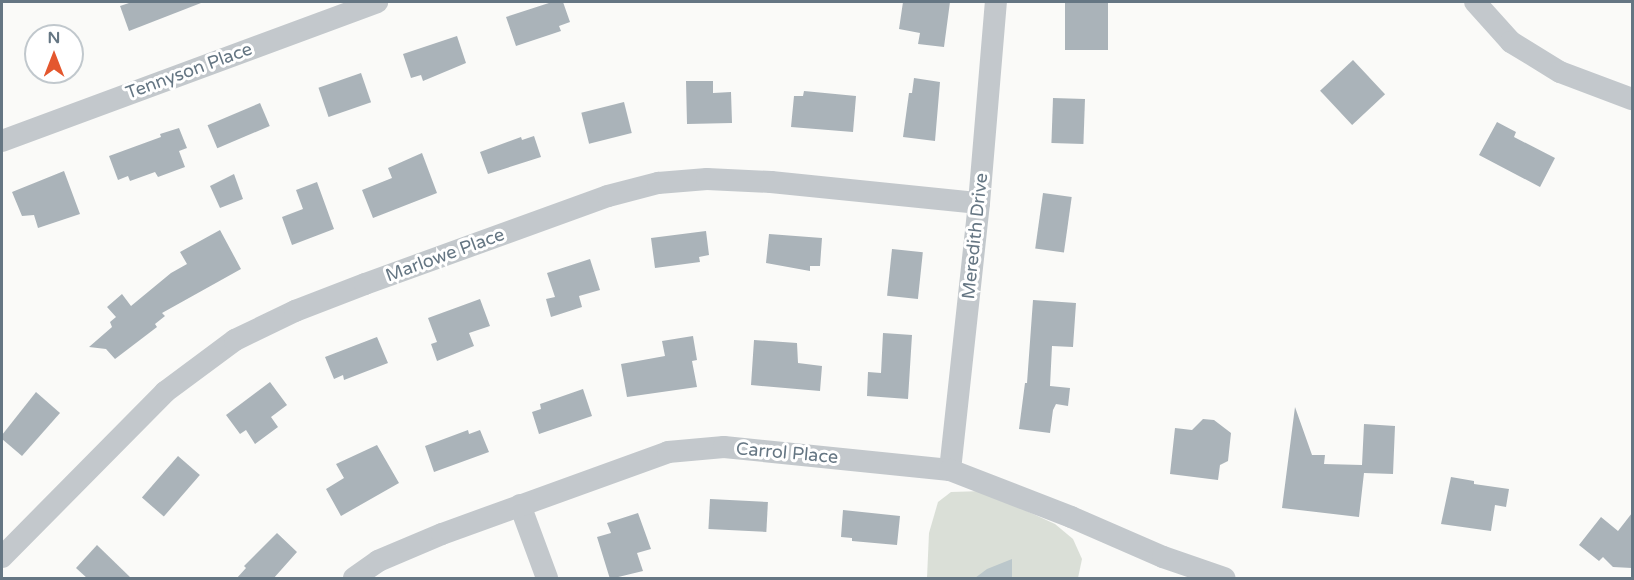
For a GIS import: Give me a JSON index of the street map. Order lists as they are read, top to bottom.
{
  "streets": {
    "street": [
      "Tennyson Place",
      "Meredith Drive",
      "Marlowe Place",
      "Carrol Place"
    ]
  },
  "crossings": [
    ["Meredith Drive", "Marlowe Place"],
    ["Meredith Drive", "Carrol Place"]
  ],
  "north": "top"
}
